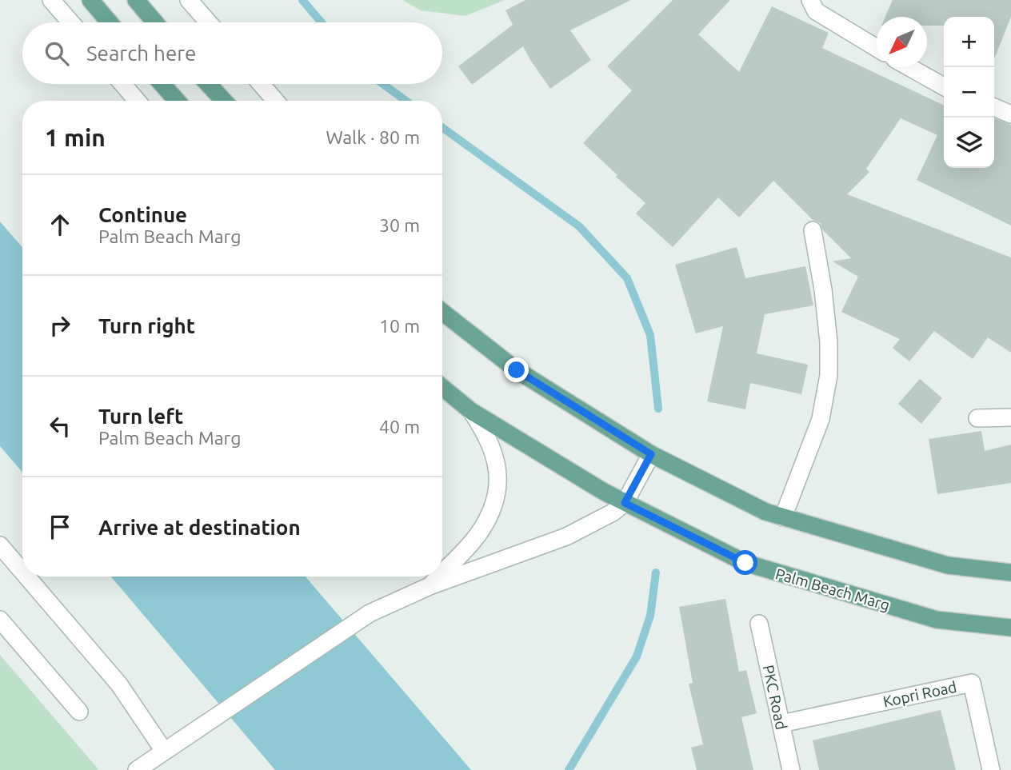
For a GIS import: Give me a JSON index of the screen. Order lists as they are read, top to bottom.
{
  "streets": {
    "main road": ["Palm Beach Marg"],
    "street": ["Kopri Road", "PKC Road"]
  },
  "crossings": [
    ["Kopri Road", "PKC Road"]
  ],
  "north": "bottom left",
  "page": {
    "map_buttons": ["+", "−"],
    "search": "Search here",
    "heading": ["1 min", "Walk · 80 m"],
    "list": [
      ["Continue", "Palm Beach Marg", "30 m"],
      ["Turn right", "10 m"],
      ["Turn left", "Palm Beach Marg", "40 m"],
      "Arrive at destination"
    ]
  }
}
